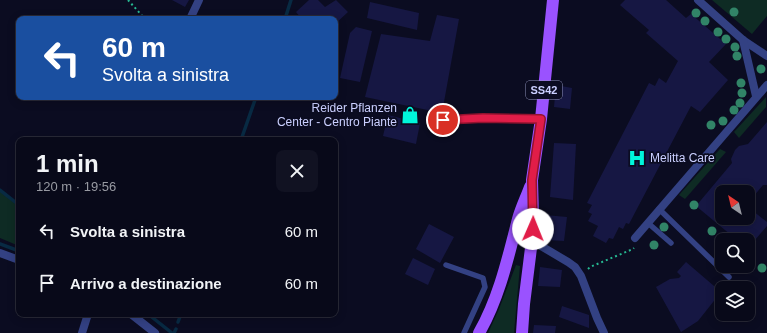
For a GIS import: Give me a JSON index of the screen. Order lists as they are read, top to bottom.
{
  "streets": {
    "main road": ["SS42"]
  },
  "places": {
    "shop": ["Reider Pflanzen Center - Centro Piante"],
    "hospital": ["Melitta Care"]
  },
  "north": "top left",
  "page": {
    "turn": ["60 m", "Svolta a sinistra"],
    "heading": ["1 min", "120 m · 19:56"],
    "list": [
      {
        "name": "Svolta a sinistra",
        "value": "60 m"
      },
      {
        "name": "Arrivo a destinazione",
        "value": "60 m"
      }
    ]
  }
}
